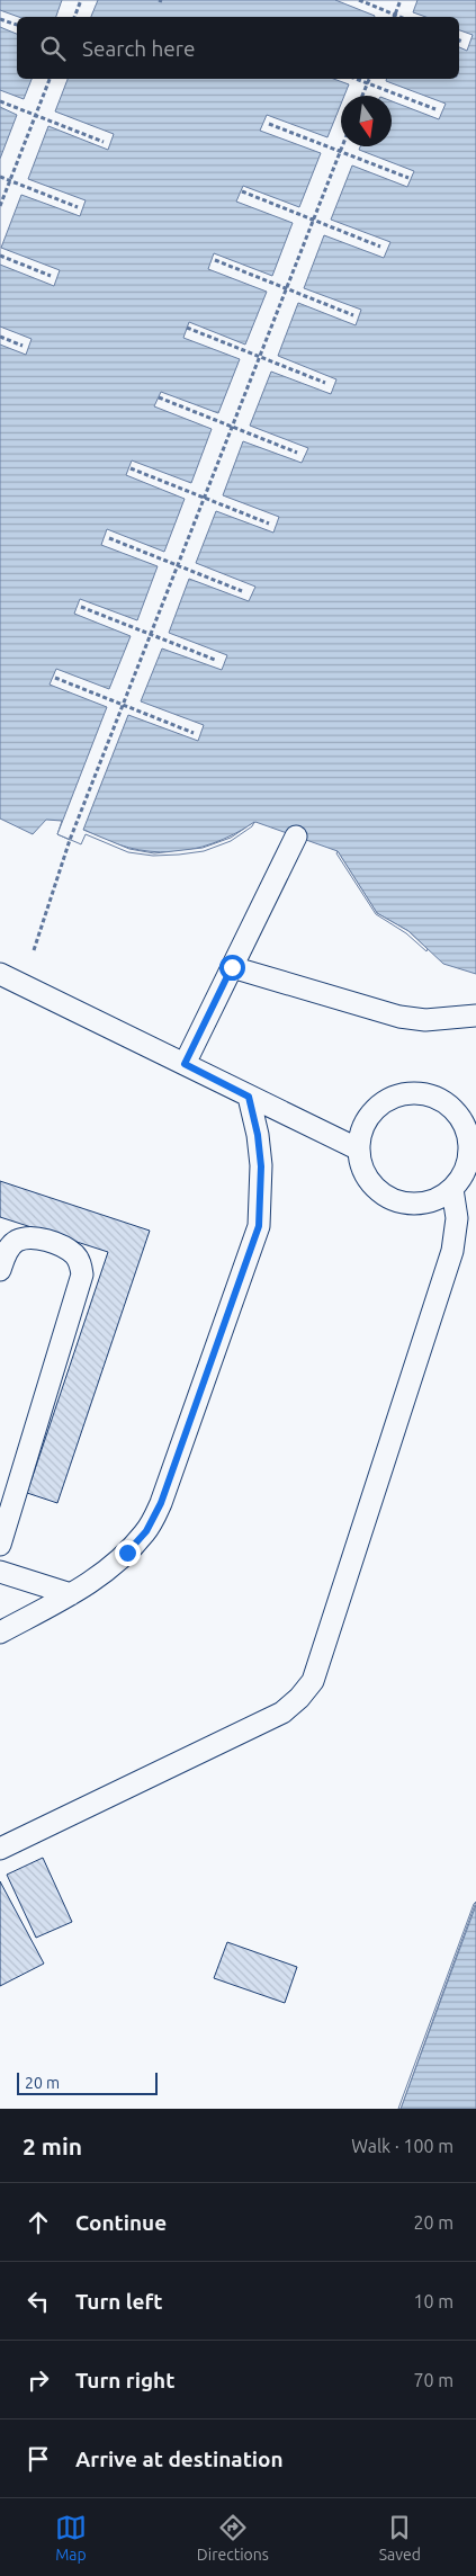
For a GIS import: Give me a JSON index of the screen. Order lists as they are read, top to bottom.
{
  "scale_bar": "20 m",
  "north": "bottom",
  "page": {
    "search": "Search here",
    "scale": "20 m",
    "heading": ["2 min", "Walk · 100 m"],
    "list": [
      ["Continue", "20 m"],
      ["Turn left", "10 m"],
      ["Turn right", "70 m"],
      "Arrive at destination"
    ],
    "nav": ["Map", "Directions", "Saved"]
  }
}
